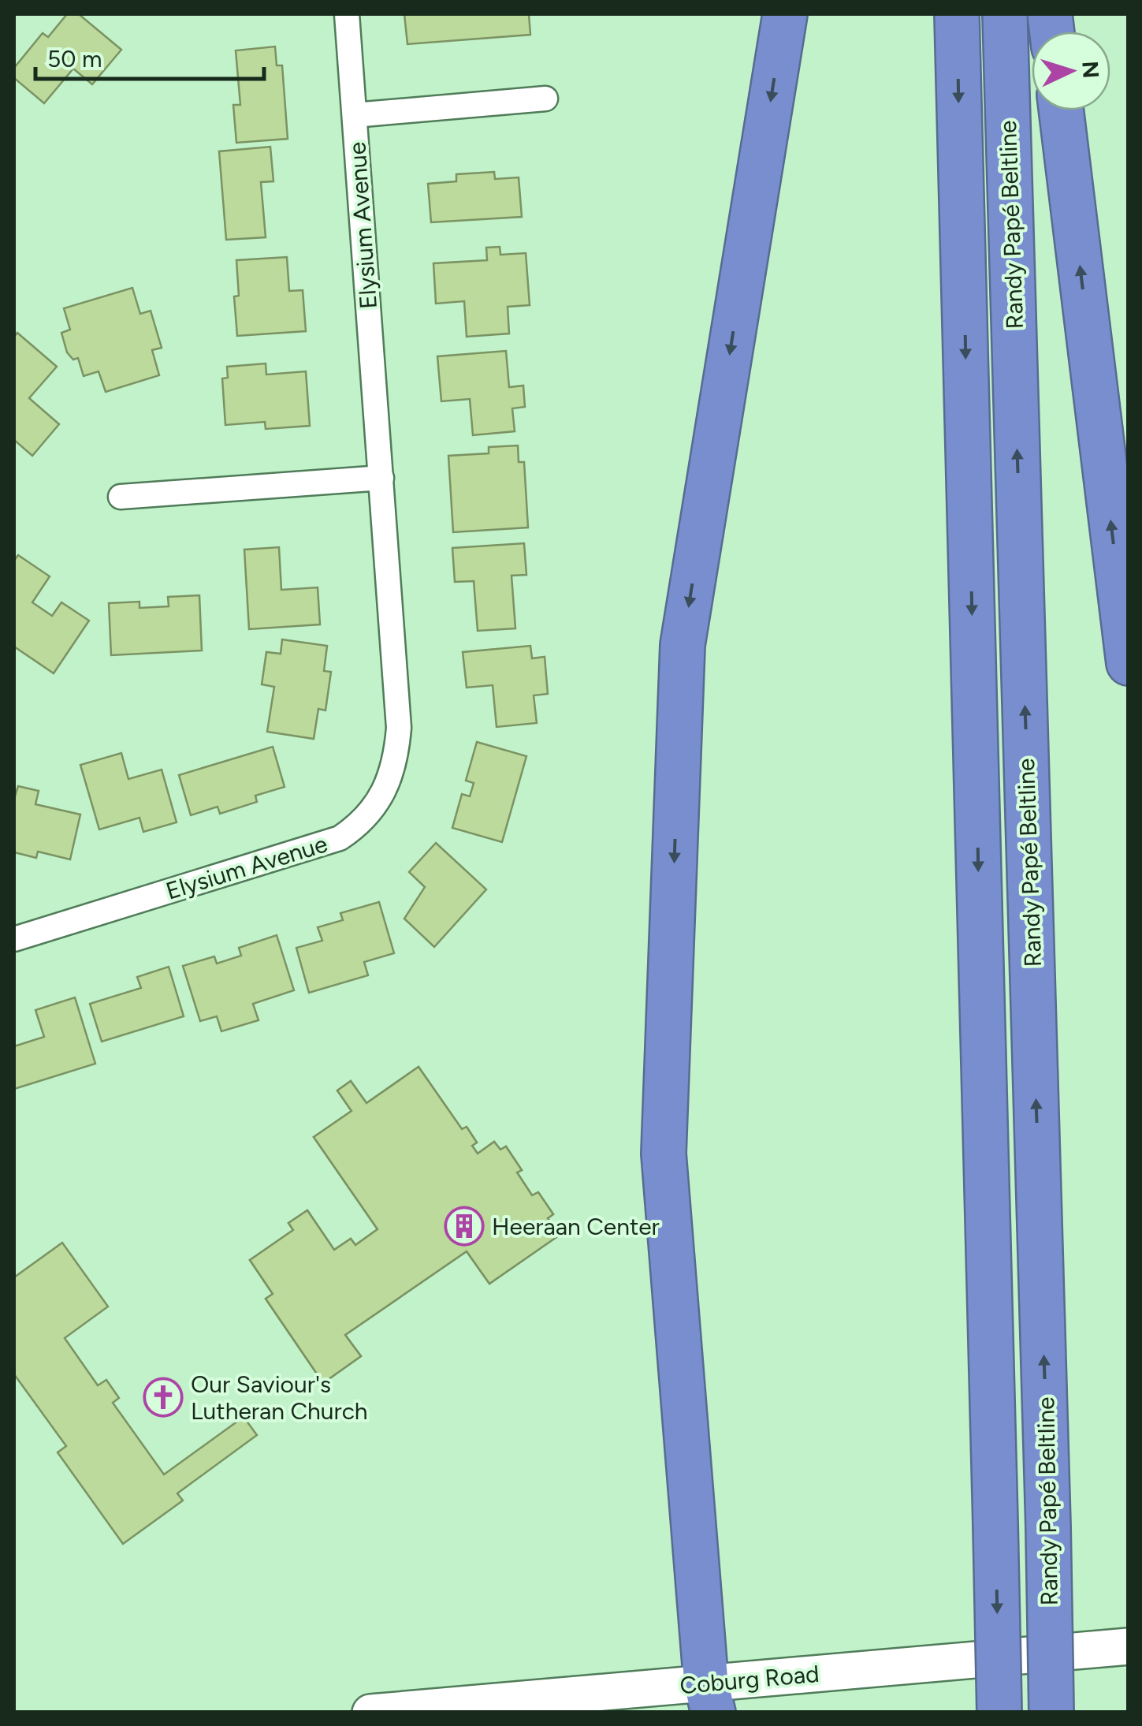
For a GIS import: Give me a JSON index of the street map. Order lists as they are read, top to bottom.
{
  "streets": {
    "highway": ["Randy Papé Beltline"],
    "main road": ["Coburg Road"],
    "street": ["Elysium Avenue"]
  },
  "places": {
    "building": ["Heeraan Center"],
    "church": ["Our Saviour's Lutheran Church"]
  },
  "scale_bar": "50 m",
  "north": "right"
}
